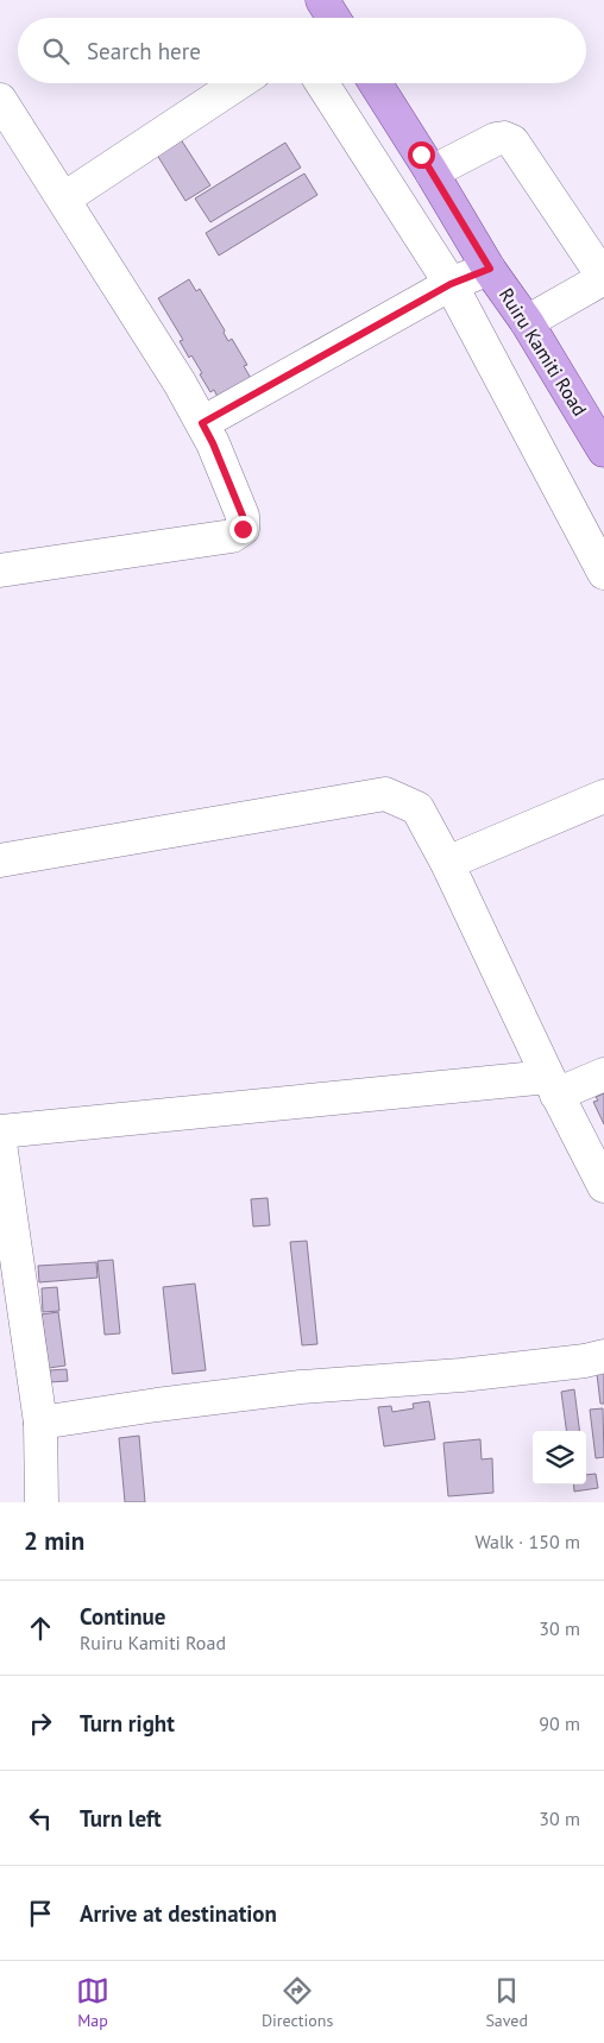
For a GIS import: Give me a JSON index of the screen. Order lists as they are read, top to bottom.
{
  "streets": {
    "main road": ["Ruiru Kamiti Road"]
  },
  "page": {
    "search": "Search here",
    "heading": ["2 min", "Walk · 150 m"],
    "list": [
      ["Continue", "Ruiru Kamiti Road", "30 m"],
      ["Turn right", "90 m"],
      ["Turn left", "30 m"],
      "Arrive at destination"
    ],
    "nav": ["Map", "Directions", "Saved"]
  }
}
